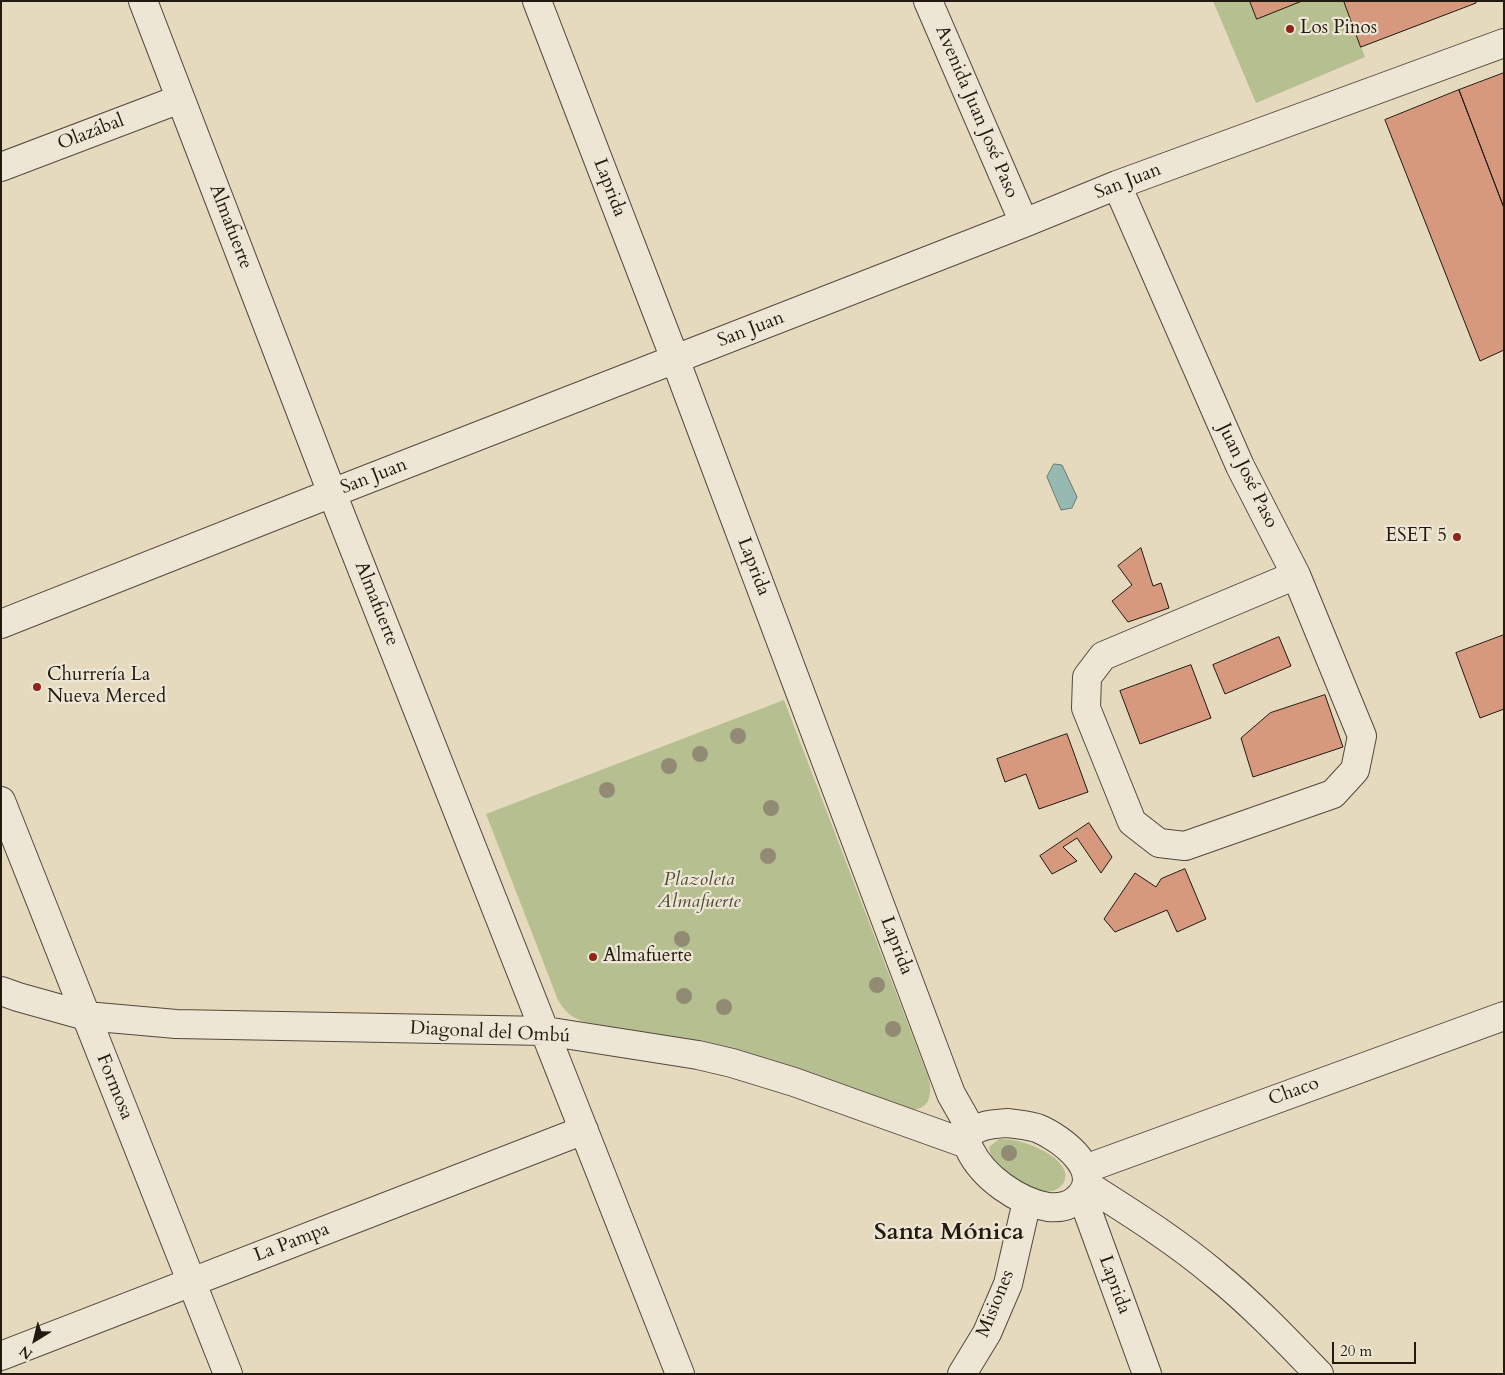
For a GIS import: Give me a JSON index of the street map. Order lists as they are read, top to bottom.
{
  "streets": {
    "street": [
      "Avenida Juan José Paso",
      "Olazábal",
      "San Juan",
      "Laprida",
      "Almafuerte",
      "Juan José Paso",
      "Diagonal del Ombú",
      "Formosa",
      "Chaco",
      "La Pampa",
      "Misiones"
    ]
  },
  "crossings": [
    ["Avenida Juan José Paso", "San Juan"],
    ["Olazábal", "Almafuerte"],
    ["San Juan", "Laprida"],
    ["San Juan", "Almafuerte"],
    ["San Juan", "Juan José Paso"],
    ["Laprida", "Diagonal del Ombú"],
    ["Laprida", "Chaco"],
    ["Almafuerte", "Diagonal del Ombú"],
    ["Almafuerte", "La Pampa"],
    ["Diagonal del Ombú", "Formosa"],
    ["Formosa", "La Pampa"]
  ],
  "districts": ["Santa Mónica"],
  "parks": ["Plazoleta Almafuerte"],
  "places": [
    "Los Pinos",
    "ESET 5",
    "Churrería La Nueva Merced",
    "Almafuerte"
  ],
  "scale_bar": "20 m",
  "north": "bottom left"
}
